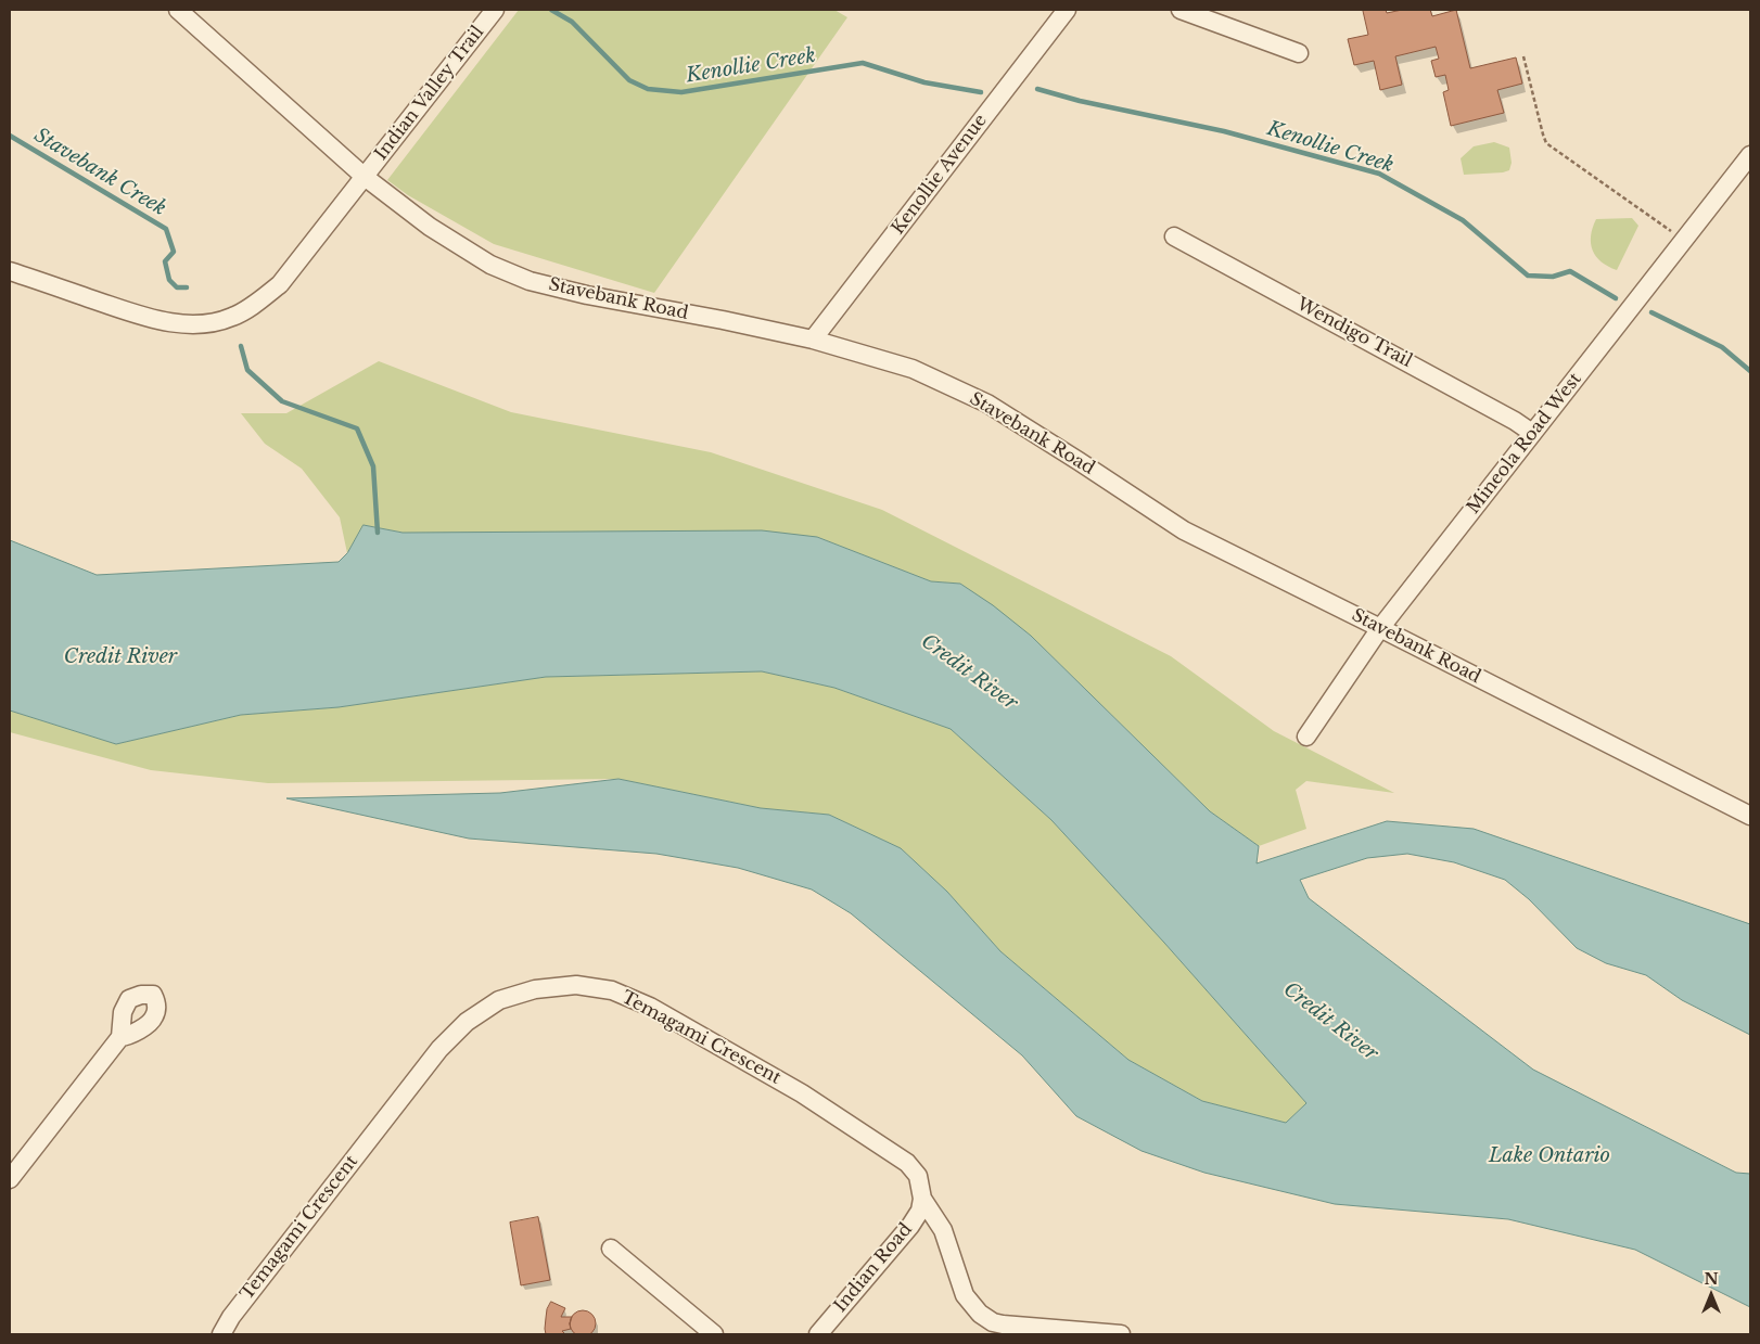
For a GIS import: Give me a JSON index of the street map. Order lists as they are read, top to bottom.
{
  "streets": {
    "street": [
      "Indian Valley Trail",
      "Kenollie Avenue",
      "Stavebank Road",
      "Wendigo Trail",
      "Mineola Road West",
      "Temagami Crescent",
      "Indian Road"
    ]
  },
  "crossings": [
    ["Indian Valley Trail", "Stavebank Road"],
    ["Kenollie Avenue", "Stavebank Road"],
    ["Stavebank Road", "Mineola Road West"],
    ["Wendigo Trail", "Mineola Road West"],
    ["Temagami Crescent", "Indian Road"]
  ],
  "water": [
    "Kenollie Creek",
    "Stavebank Creek",
    "Credit River",
    "Lake Ontario"
  ],
  "north": "top"
}
